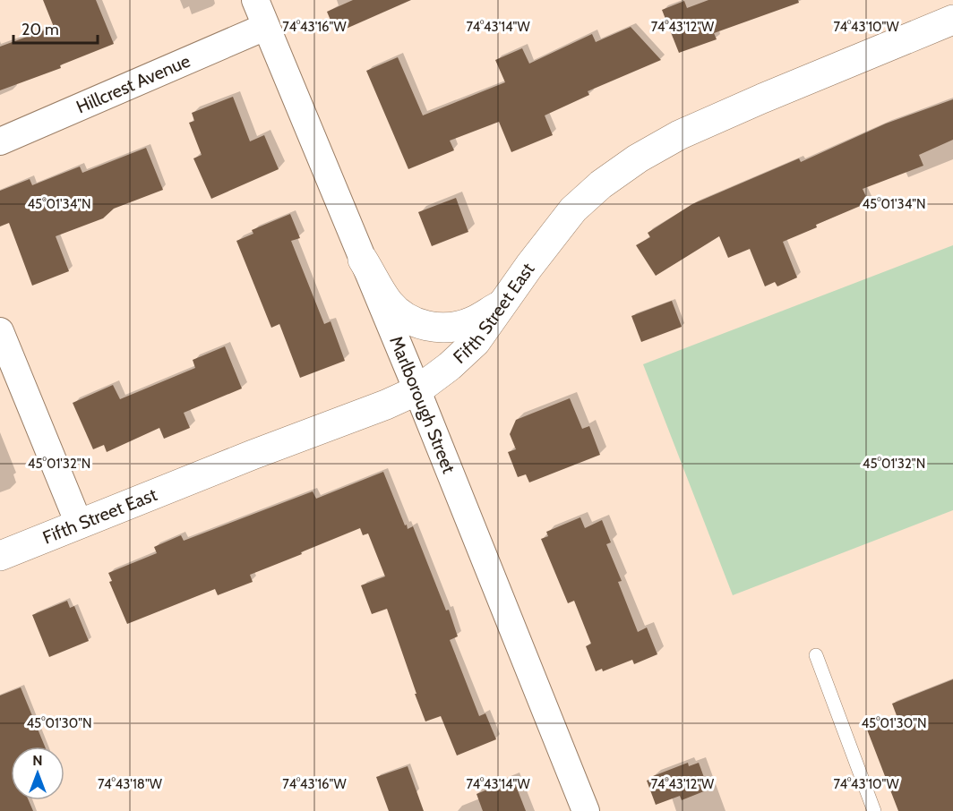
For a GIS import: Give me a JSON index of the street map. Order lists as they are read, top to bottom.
{
  "streets": {
    "street": ["Hillcrest Avenue", "Fifth Street East", "Marlborough Street"]
  },
  "crossings": [
    ["Hillcrest Avenue", "Marlborough Street"],
    ["Fifth Street East", "Marlborough Street"]
  ],
  "scale_bar": "20 m",
  "north": "top",
  "coordinates": [
    "74°43'16\"W",
    "74°43'14\"W",
    "74°43'12\"W",
    "74°43'10\"W",
    "45°01'34\"N",
    "45°01'32\"N",
    "45°01'30\"N",
    "74°43'18\"W"
  ]
}
